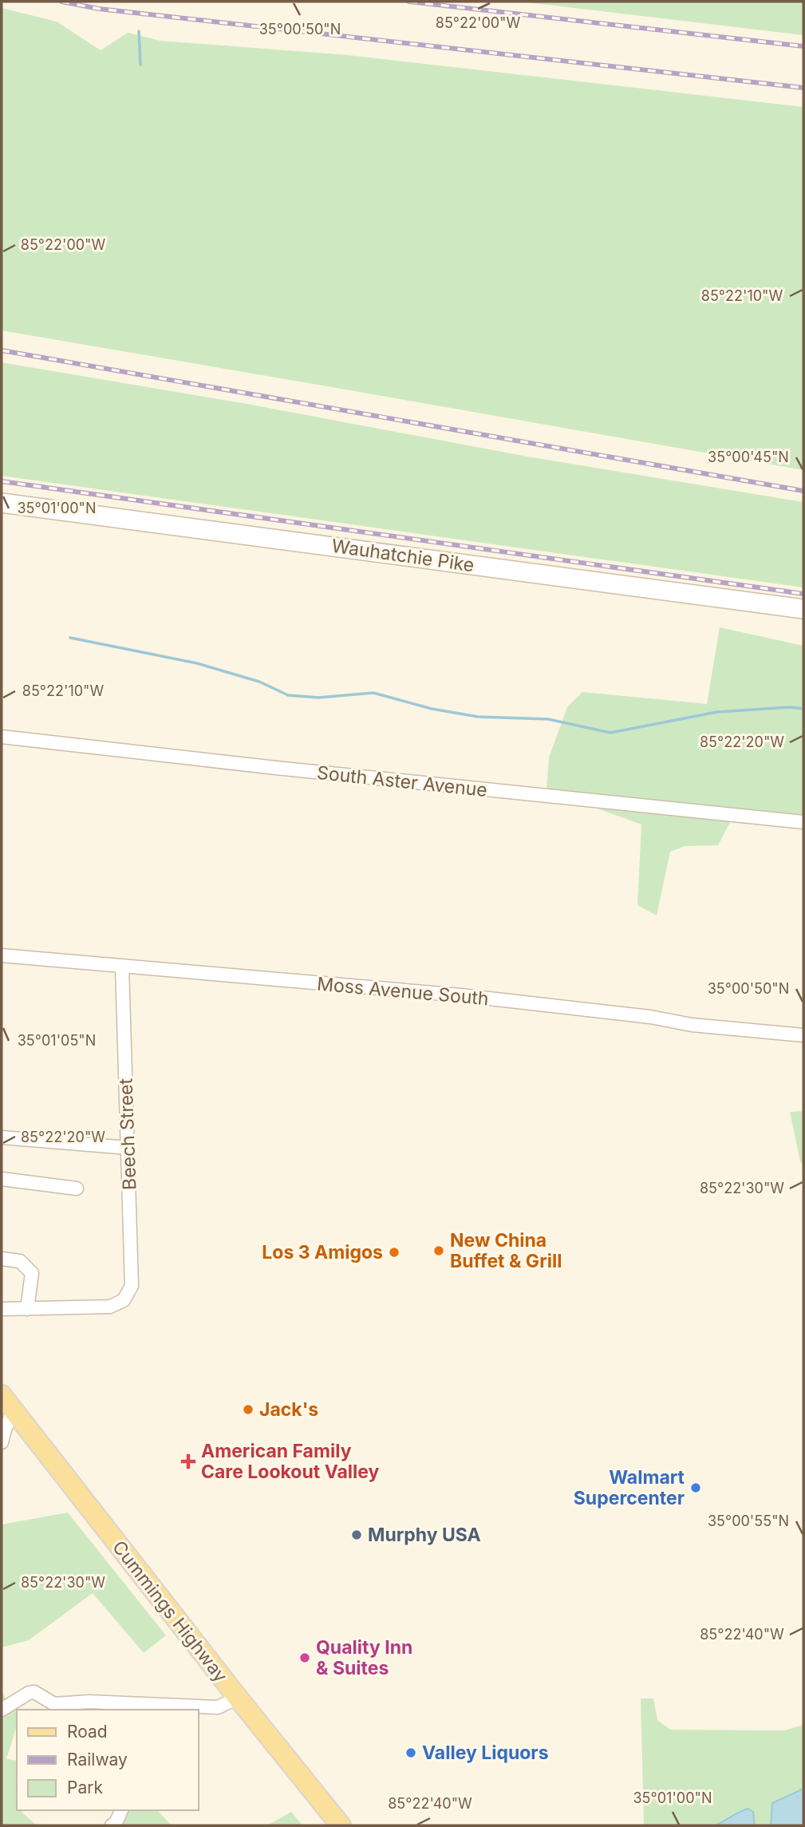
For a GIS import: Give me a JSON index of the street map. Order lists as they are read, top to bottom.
{
  "streets": {
    "main road": ["Cummings Highway"],
    "street": [
      "Wauhatchie Pike",
      "South Aster Avenue",
      "Moss Avenue South",
      "Beech Street"
    ]
  },
  "crossings": [
    ["Moss Avenue South", "Beech Street"]
  ],
  "places": {
    "other": [
      "New China Buffet & Grill",
      "Los 3 Amigos",
      "Jack's",
      "Walmart Supercenter",
      "Murphy USA",
      "Quality Inn & Suites",
      "Valley Liquors"
    ],
    "health": ["American Family Care Lookout Valley"]
  },
  "legend": ["Road", "Railway", "Park"],
  "coordinates": [
    "85°22'00\"W",
    "35°00'50\"N",
    "85°22'10\"W",
    "35°00'45\"N",
    "35°01'00\"N",
    "85°22'20\"W",
    "35°01'05\"N",
    "85°22'30\"W",
    "35°00'55\"N",
    "85°22'40\"W"
  ]
}
